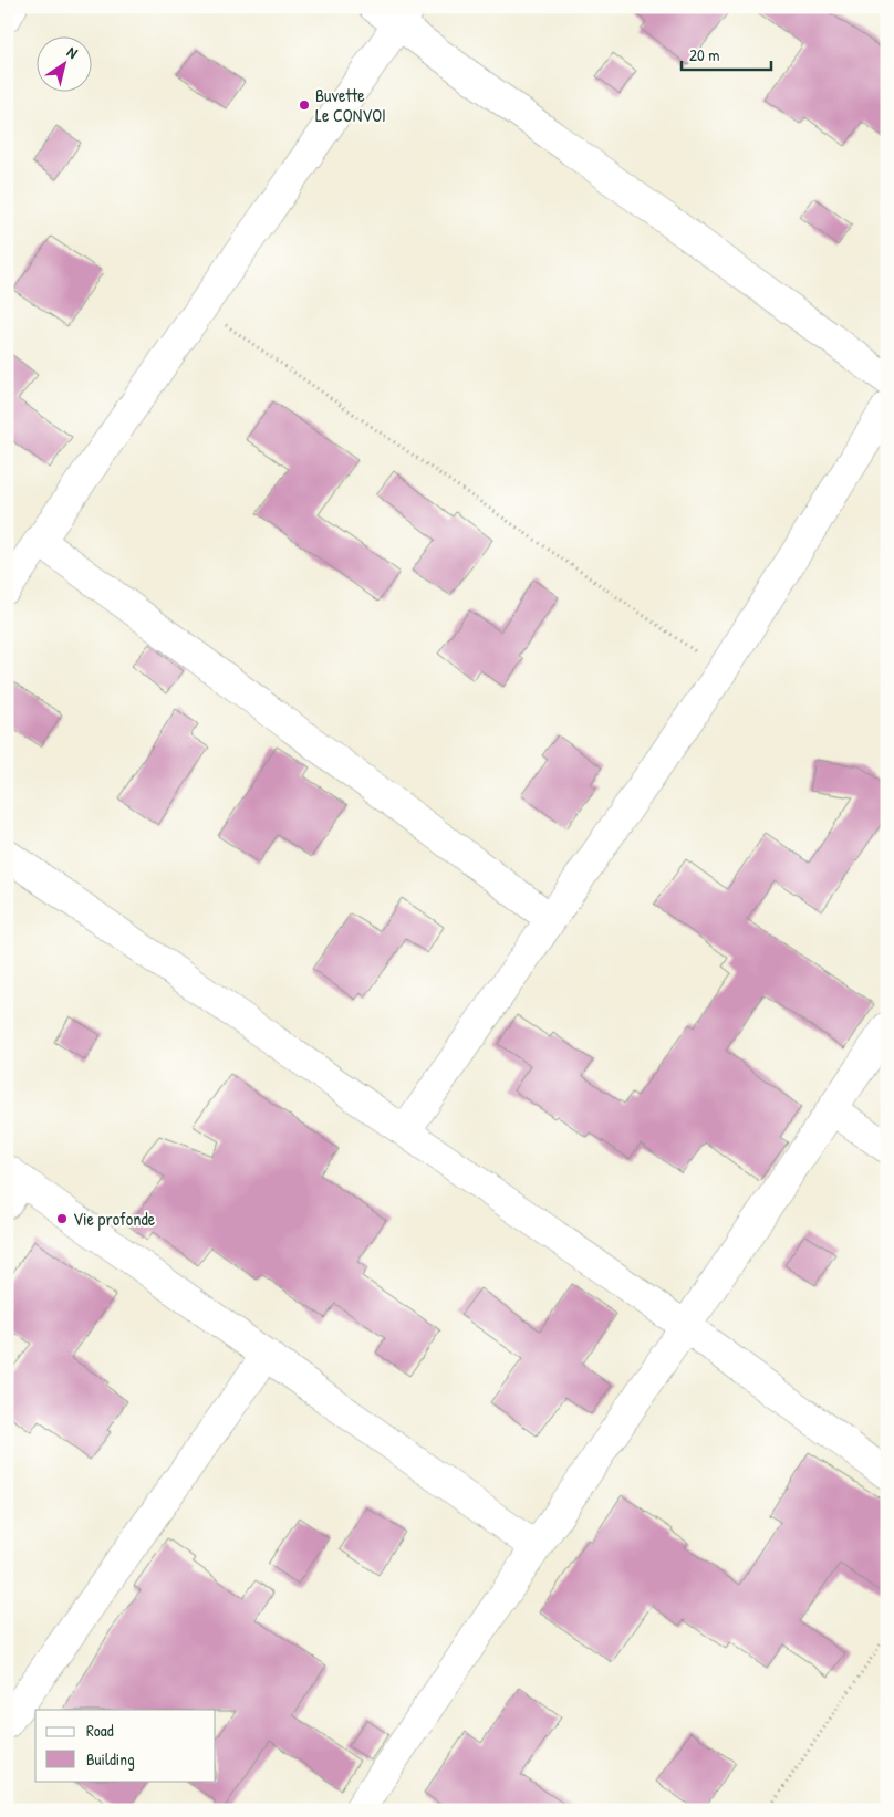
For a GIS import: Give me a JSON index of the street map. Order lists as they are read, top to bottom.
{
  "places": ["Buvette Le CONVOI", "Vie profonde"],
  "legend": ["Road", "Building"],
  "scale_bar": "20 m",
  "north": "top right"
}
